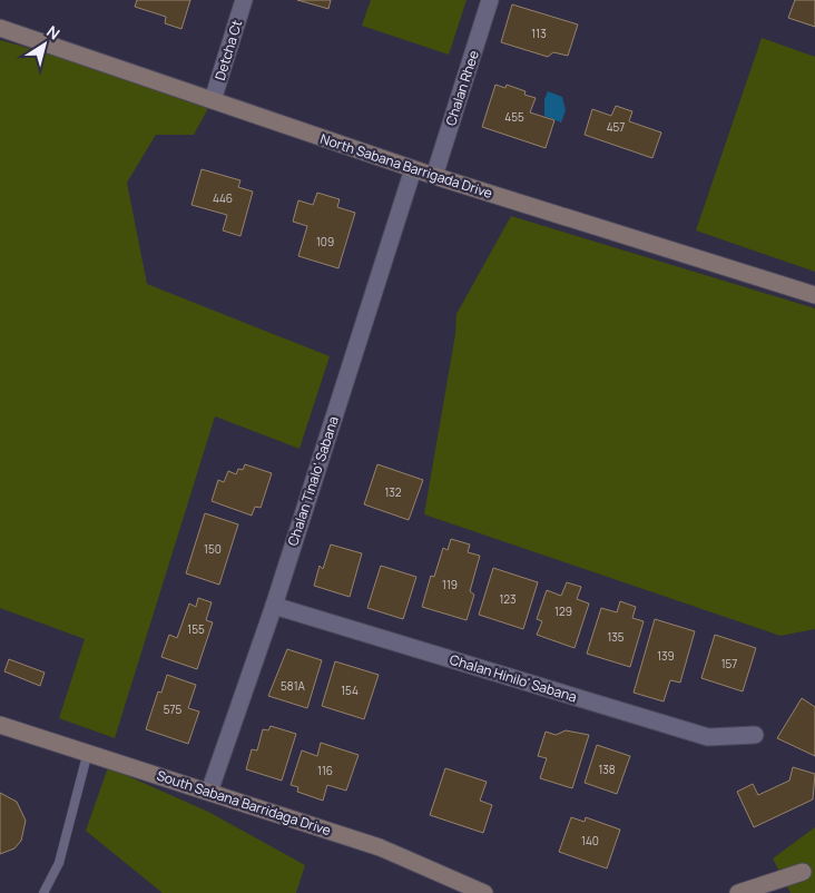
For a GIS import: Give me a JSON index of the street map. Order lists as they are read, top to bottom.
{
  "streets": {
    "main road": ["North Sabana Barrigada Drive", "South Sabana Barridaga Drive"],
    "street": [
      "Detcha Ct",
      "Chalan Rhee",
      "Chalan Tinalo' Sabana",
      "Chalan Hinilo' Sabana"
    ]
  },
  "crossings": [
    ["Detcha Ct", "North Sabana Barrigada Drive"],
    ["Chalan Rhee", "North Sabana Barrigada Drive"],
    ["North Sabana Barrigada Drive", "Chalan Tinalo' Sabana"],
    ["Chalan Tinalo' Sabana", "Chalan Hinilo' Sabana"],
    ["Chalan Tinalo' Sabana", "South Sabana Barridaga Drive"]
  ],
  "house_numbers": [
    "113",
    "455",
    "457",
    "446",
    "109",
    "132",
    "150",
    "119",
    "123",
    "129",
    "155",
    "135",
    "139",
    "157",
    "581A",
    "154",
    "575",
    "138",
    "116",
    "140"
  ],
  "north": "top right"
}
